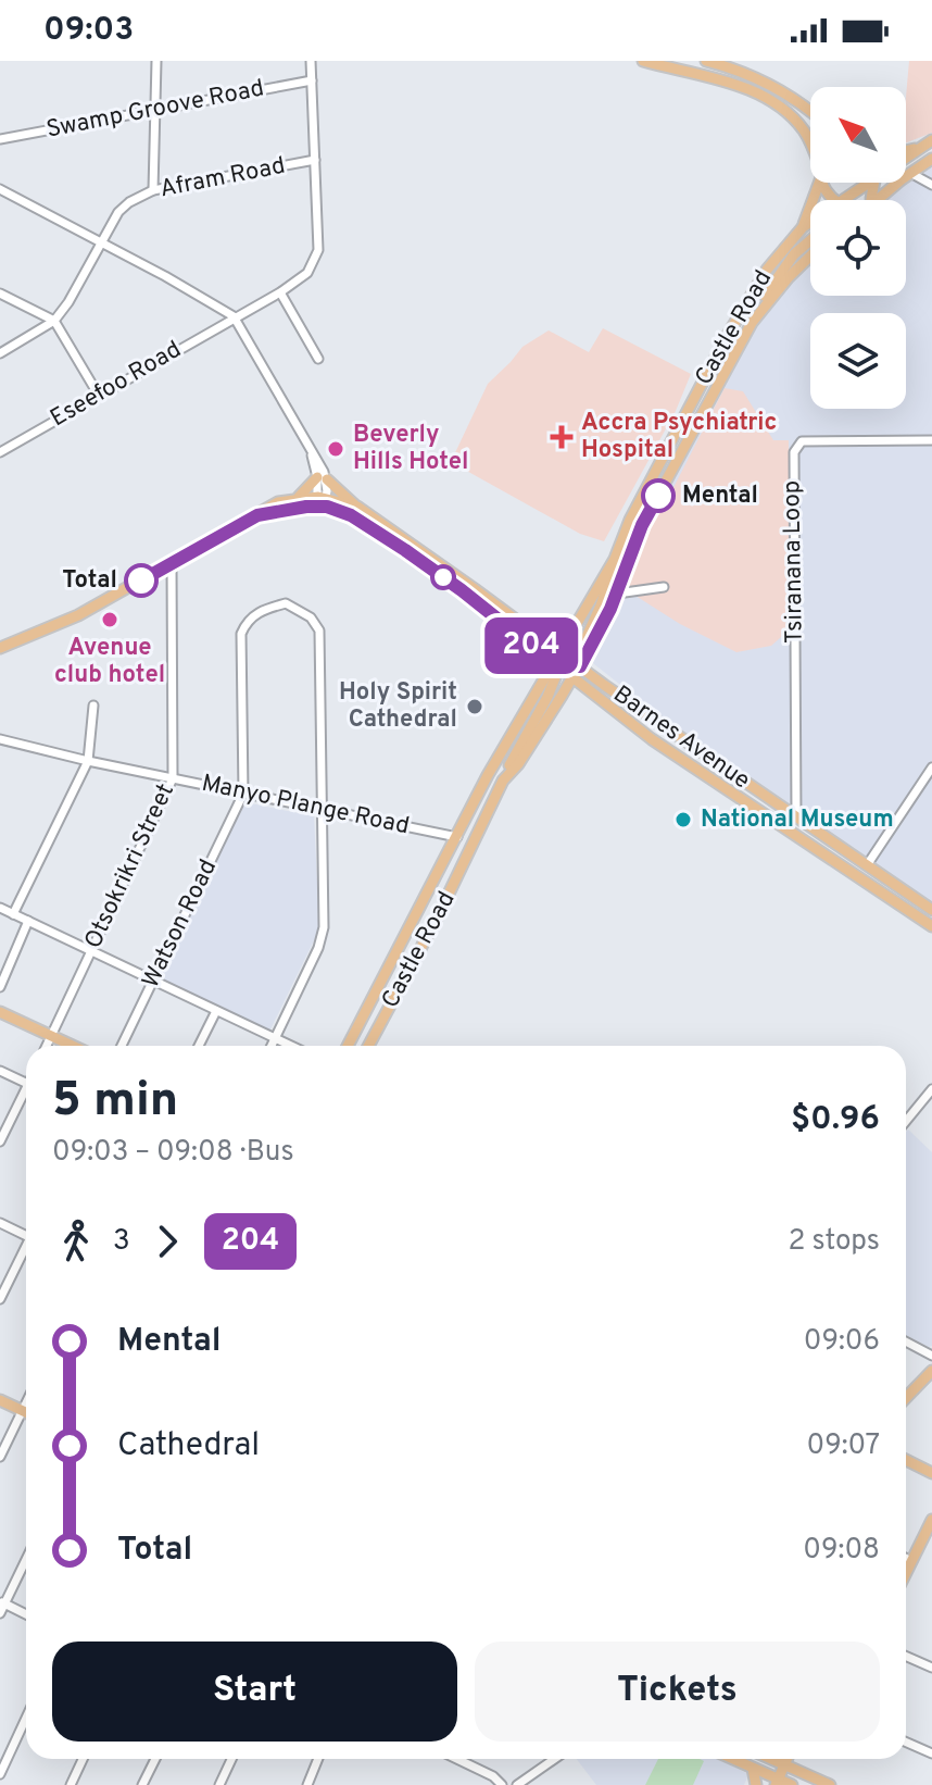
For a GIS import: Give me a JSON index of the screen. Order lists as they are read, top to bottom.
{
  "streets": {
    "main road": ["Castle Road", "Barnes Avenue"],
    "street": [
      "Swamp Groove Road",
      "Afram Road",
      "Eseefoo Road",
      "Tsiranana Loop",
      "Manyo Plange Road",
      "Otsokrikri Street",
      "Watson Road"
    ]
  },
  "crossings": [
    ["Swamp Groove Road", "Eseefoo Road"],
    ["Afram Road", "Eseefoo Road"],
    ["Castle Road", "Barnes Avenue"],
    ["Castle Road", "Manyo Plange Road"],
    ["Tsiranana Loop", "Barnes Avenue"],
    ["Manyo Plange Road", "Otsokrikri Street"],
    ["Manyo Plange Road", "Watson Road"]
  ],
  "places": {
    "health": ["Accra Psychiatric Hospital"],
    "other": [
      "Beverly Hills Hotel",
      "Mental",
      "Total",
      "Avenue club hotel",
      "Holy Spirit Cathedral",
      "National Museum"
    ]
  },
  "lines": ["bus line 204"],
  "north": "top left",
  "page": {
    "status": "09:03",
    "on_map": "204",
    "heading": ["5 min", "09:03 – 09:08 · Bus", "$0.96"],
    "legs": ["3", "204", "2 stops"],
    "list": [
      {
        "name": "Mental",
        "value": "09:06"
      },
      {
        "name": "Cathedral",
        "value": "09:07"
      },
      {
        "name": "Total",
        "value": "09:08"
      }
    ],
    "buttons": ["Start", "Tickets"]
  }
}
